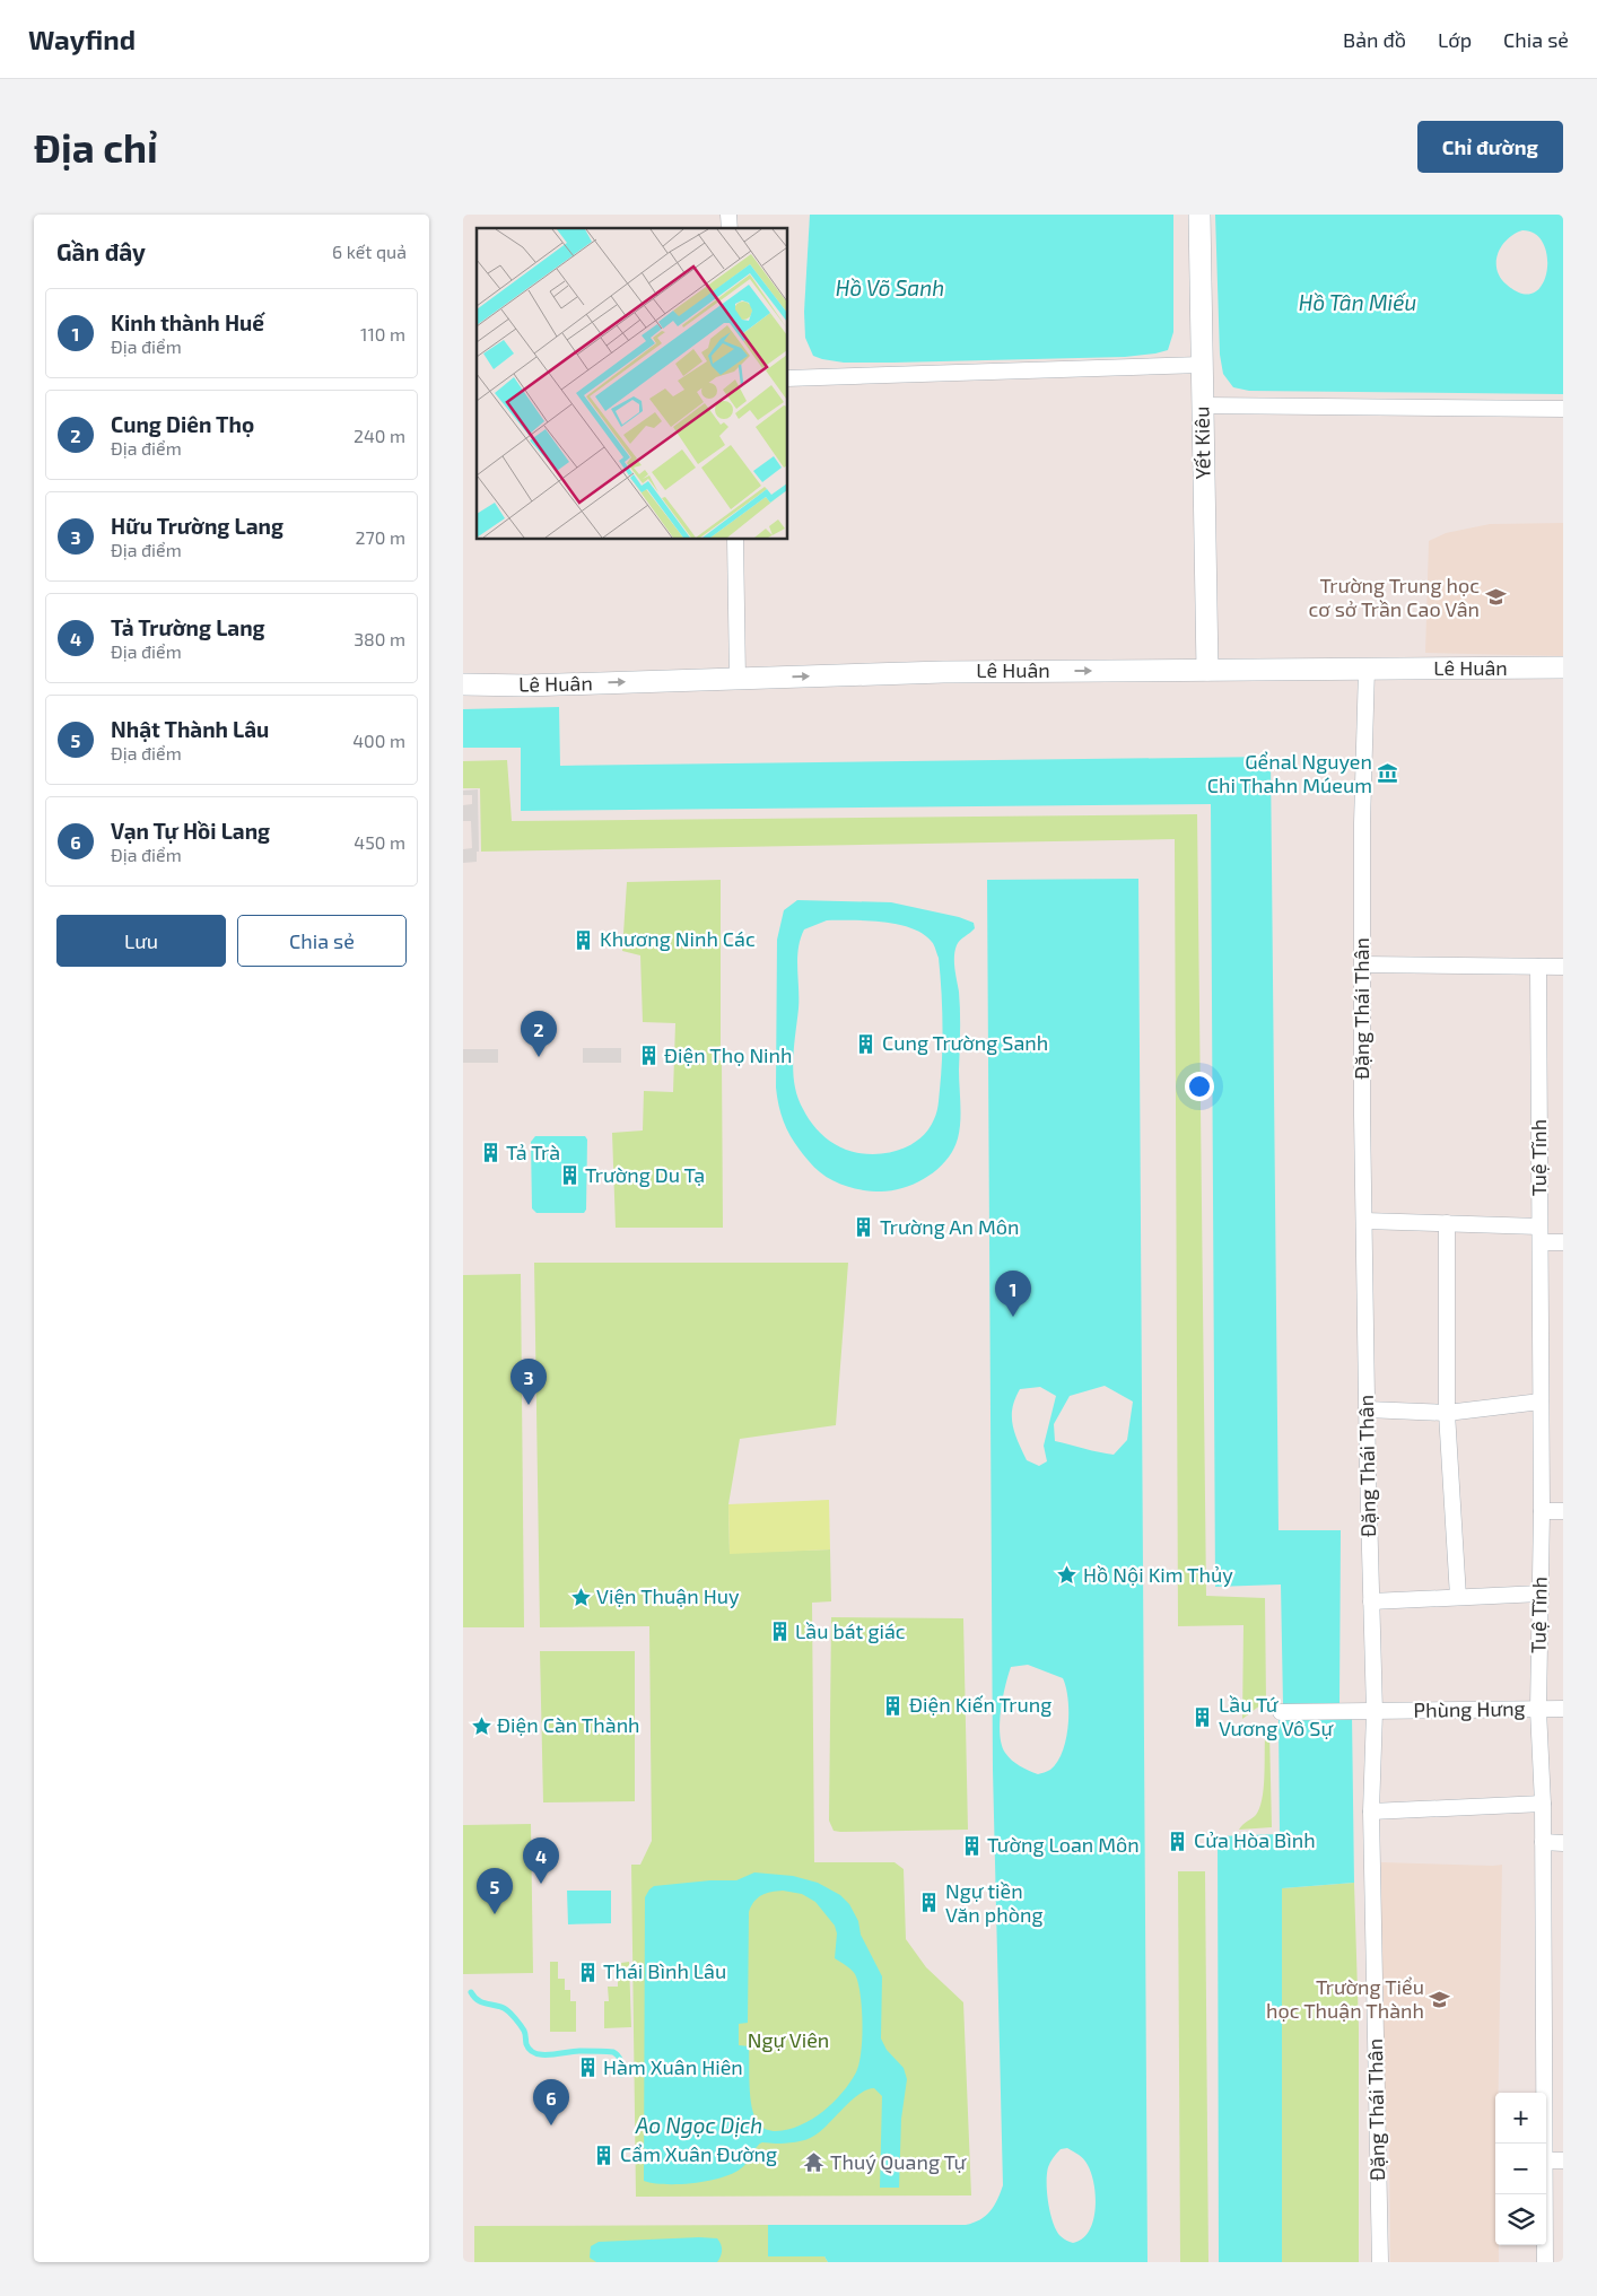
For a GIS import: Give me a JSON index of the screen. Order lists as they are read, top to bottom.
{
  "streets": {
    "street": [
      "Yết Kiêu",
      "Lê Huân",
      "Đặng Thái Thân",
      "Tuệ Tĩnh",
      "Phùng Hưng"
    ]
  },
  "crossings": [
    ["Yết Kiêu", "Lê Huân"],
    ["Lê Huân", "Đặng Thái Thân"],
    ["Đặng Thái Thân", "Phùng Hưng"],
    ["Tuệ Tĩnh", "Phùng Hưng"]
  ],
  "one_way": ["Lê Huân"],
  "water": ["Hồ Võ Sanh", "Hồ Tân Miếu", "Ao Ngọc Dịch"],
  "parks": ["Ngự Viên"],
  "places": {
    "school or university": ["Trường Trung học cơ sở Trần Cao Vân", "Trường Tiểu học Thuận Thành"],
    "museum": ["Gểnal Nguyen Chi Thahn Múeum"],
    "building": [
      "Khương Ninh Các",
      "Cung Trường Sanh",
      "Điện Thọ Ninh",
      "Tả Trà",
      "Trường Du Tạ",
      "Trường An Môn",
      "Lầu bát giác",
      "Điện Kiến Trung",
      "Lầu Tứ Vương Vô Sự",
      "Cửa Hòa Bình",
      "Tường Loan Môn",
      "Ngự tiền Văn phòng",
      "Thái Bình Lâu",
      "Hàm Xuân Hiên",
      "Cẩm Xuân Đường"
    ],
    "place": ["Hồ Nội Kim Thủy", "Viện Thuận Huy", "Điện Càn Thành"],
    "temple": ["Thuý Quang Tự"]
  },
  "page": {
    "header": "Wayfind",
    "nav": ["Bản đồ", "Lớp", "Chia sẻ"],
    "buttons": [
      "Chỉ đường",
      ["Lưu", "Chia sẻ"]
    ],
    "title": "Địa chỉ",
    "heading": ["Gần đây", "6 kết quả"],
    "list": [
      {
        "mark": "1",
        "name": "Kinh thành Huế",
        "note": "Địa điểm",
        "value": "110 m"
      },
      {
        "mark": "2",
        "name": "Cung Diên Thọ",
        "note": "Địa điểm",
        "value": "240 m"
      },
      {
        "mark": "3",
        "name": "Hữu Trường Lang",
        "note": "Địa điểm",
        "value": "270 m"
      },
      {
        "mark": "4",
        "name": "Tả Trường Lang",
        "note": "Địa điểm",
        "value": "380 m"
      },
      {
        "mark": "5",
        "name": "Nhật Thành Lâu",
        "note": "Địa điểm",
        "value": "400 m"
      },
      {
        "mark": "6",
        "name": "Vạn Tự Hồi Lang",
        "note": "Địa điểm",
        "value": "450 m"
      }
    ],
    "pins": [
      "2",
      "1",
      "3",
      "4",
      "5",
      "6"
    ],
    "map_buttons": ["+", "−"]
  }
}
